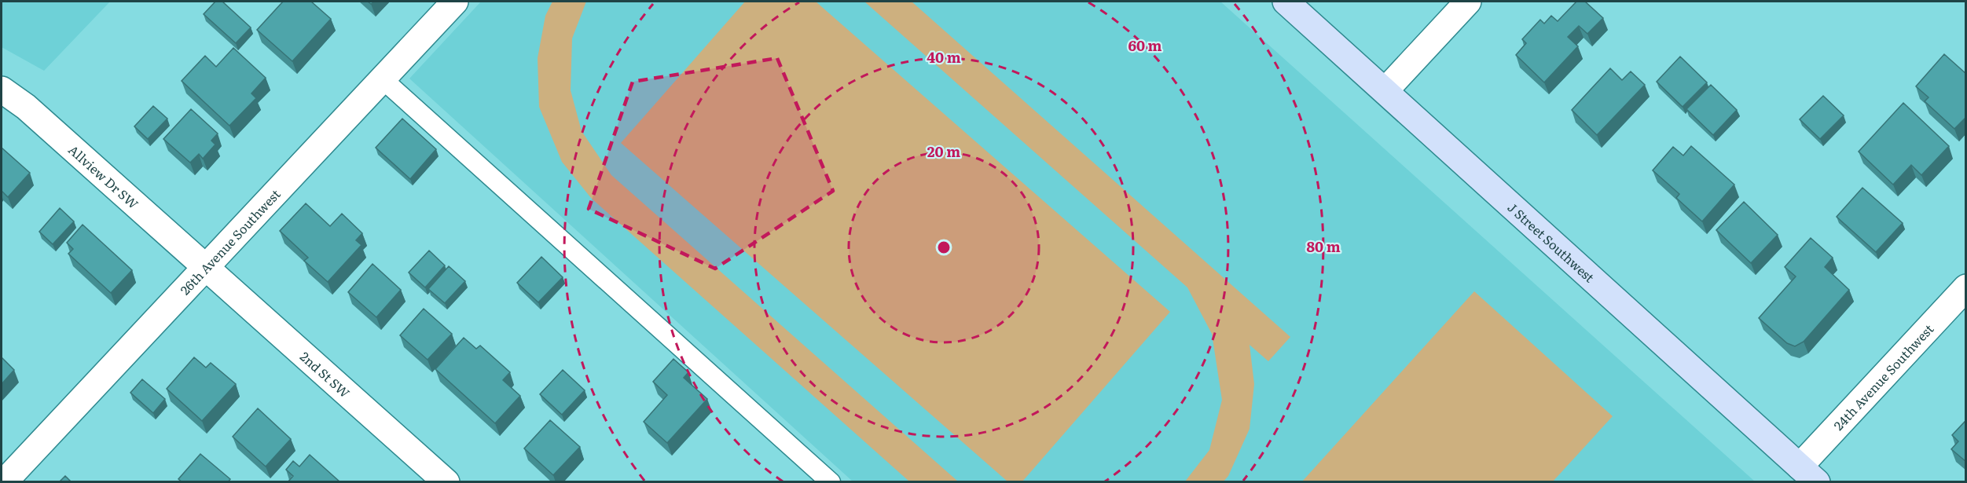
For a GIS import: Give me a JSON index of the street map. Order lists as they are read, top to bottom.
{
  "streets": {
    "street": [
      "Allview Dr SW",
      "26th Avenue Southwest",
      "J Street Southwest",
      "2nd St SW",
      "24th Avenue Southwest"
    ]
  },
  "crossings": [
    ["Allview Dr SW", "26th Avenue Southwest"],
    ["Allview Dr SW", "2nd St SW"],
    ["26th Avenue Southwest", "2nd St SW"],
    ["J Street Southwest", "24th Avenue Southwest"]
  ],
  "rings": [
    "60 m",
    "40 m",
    "20 m",
    "80 m"
  ]
}
